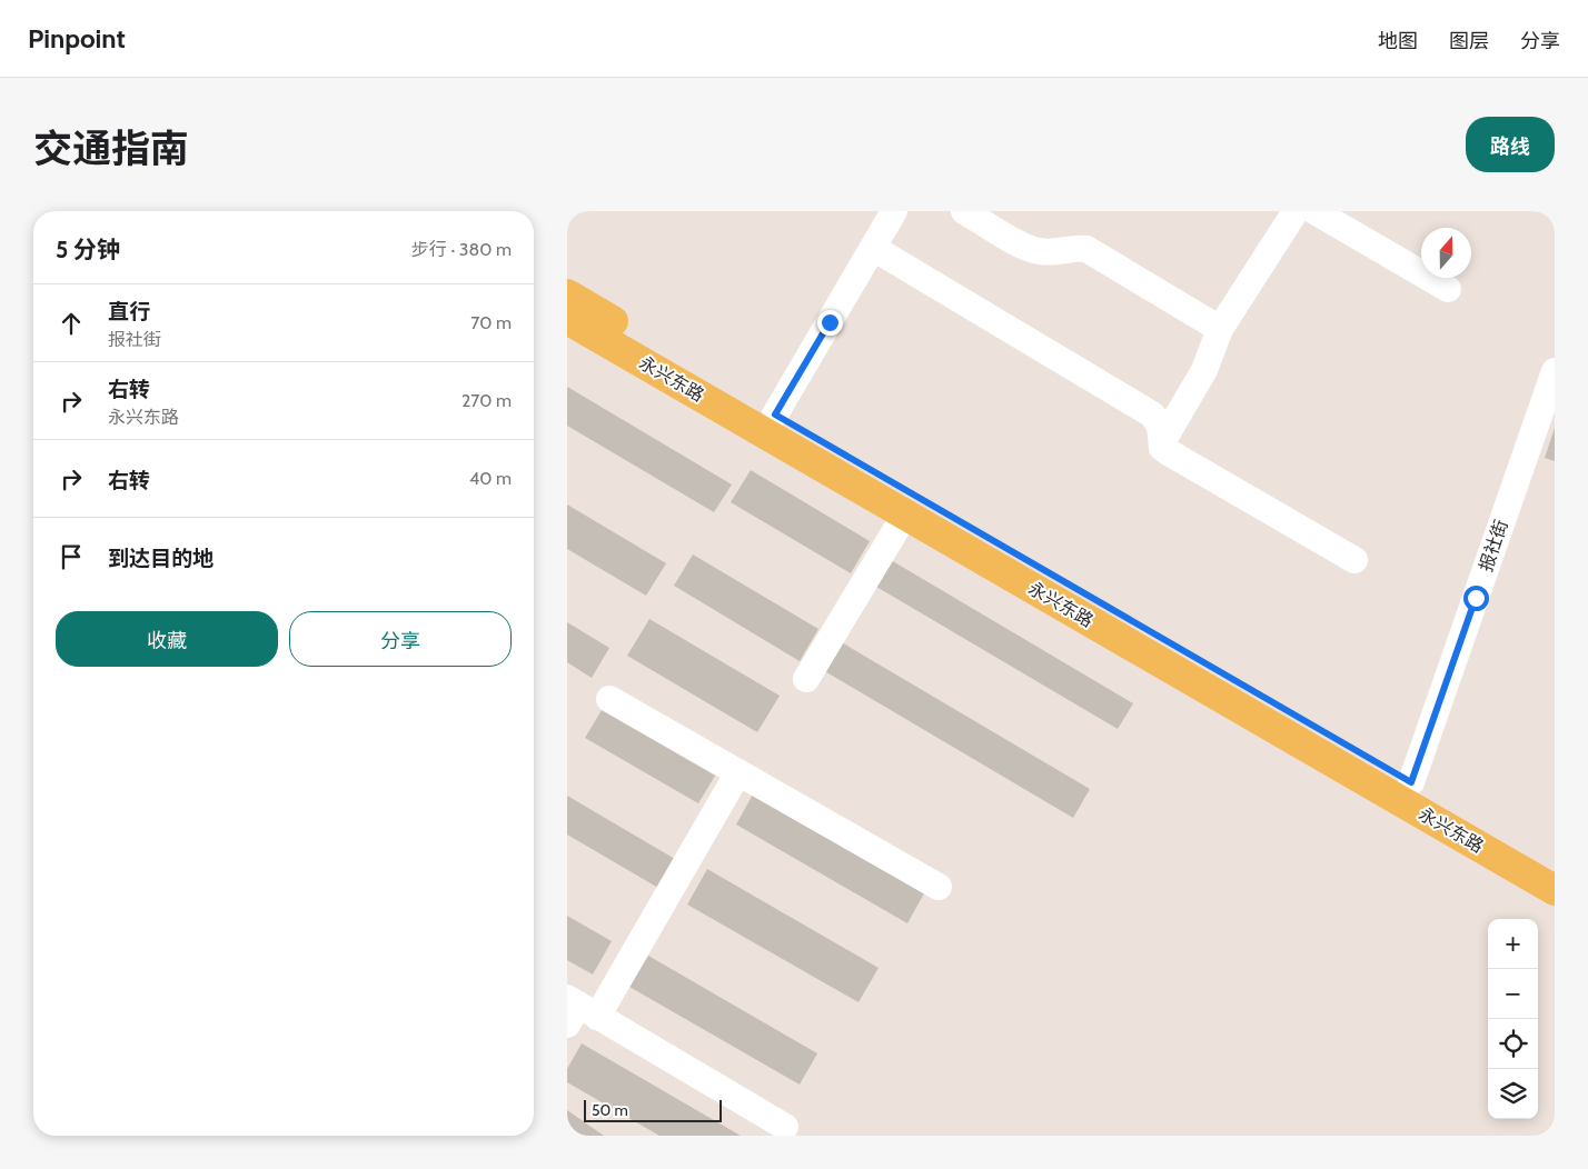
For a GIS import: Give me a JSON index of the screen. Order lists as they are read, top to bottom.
{
  "streets": {
    "main road": ["永兴东路"],
    "street": ["报社街"]
  },
  "crossings": [
    ["永兴东路", "报社街"]
  ],
  "scale_bar": "50 m",
  "north": "top",
  "page": {
    "header": "Pinpoint",
    "nav": ["地图", "图层", "分享"],
    "title": "交通指南",
    "buttons": [
      "路线",
      ["收藏", "分享"]
    ],
    "heading": ["5 分钟", "步行 · 380 m"],
    "list": [
      ["直行", "报社街", "70 m"],
      ["右转", "永兴东路", "270 m"],
      ["右转", "40 m"],
      "到达目的地"
    ],
    "map_buttons": ["+", "−"],
    "scale": "50 m"
  }
}
